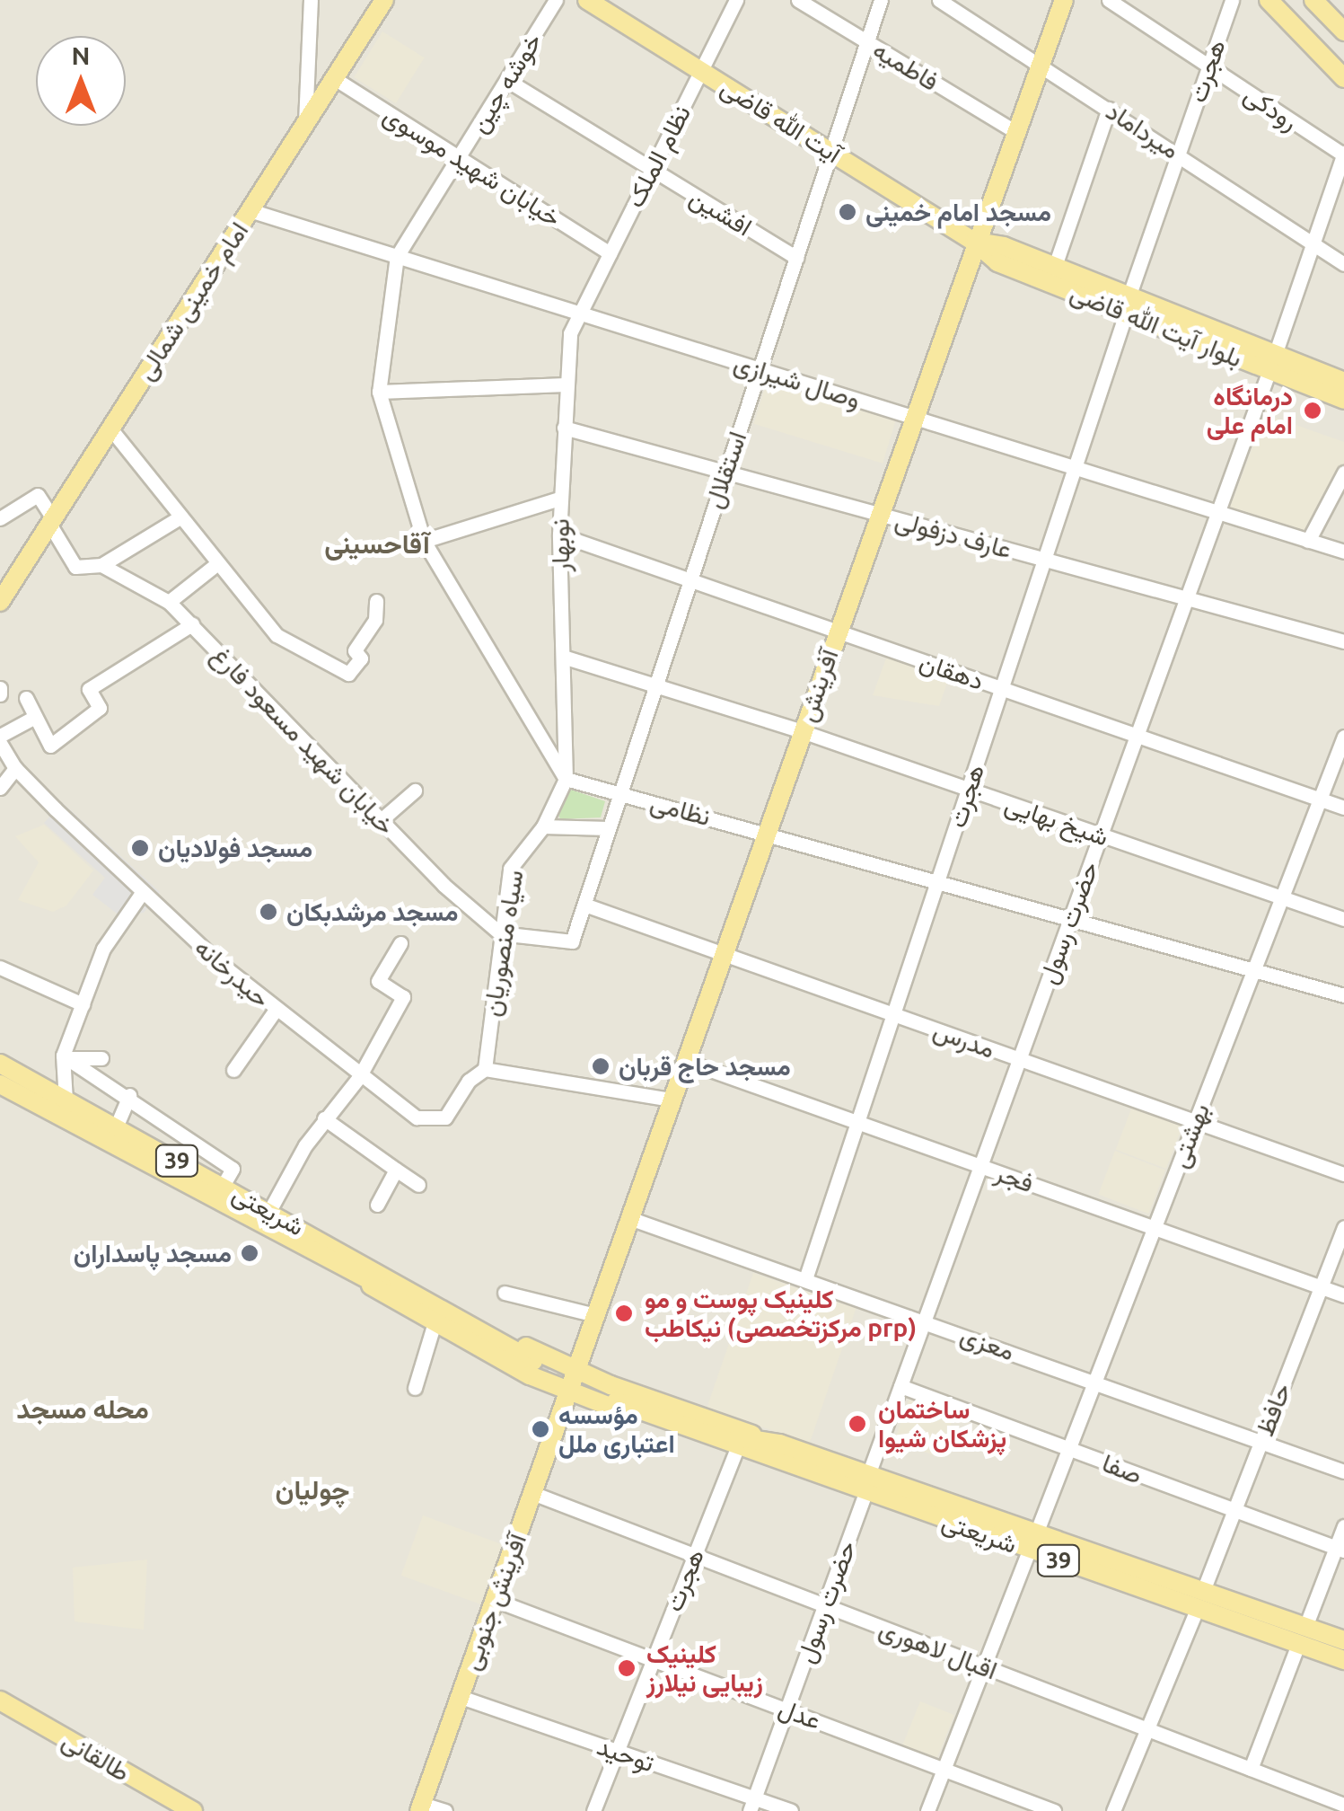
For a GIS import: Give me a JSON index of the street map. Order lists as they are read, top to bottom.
{
  "streets": {
    "main road": [
      "آیت الله قاضی",
      "امام خمینی شمالی",
      "بلوار آیت الله قاضی",
      "آفرینش",
      "39",
      "شریعتی",
      "آفرینش جنوبی",
      "طالقانی"
    ],
    "street": [
      "فاطمیه",
      "هجرت",
      "خوشه چین",
      "رودکی",
      "میرداماد",
      "نظام الملک",
      "خیابان شهید موسوی",
      "افشین",
      "وصال شیرازی",
      "استقلال",
      "عارف دزفولی",
      "نوبهار",
      "دهقان",
      "خیابان شهید مسعود فارغ",
      "نظامی",
      "شیخ بهایی",
      "حضرت رسول",
      "سیاه منصوریان",
      "حیدرخانه",
      "مدرس",
      "بهشتی",
      "فجر",
      "معزی",
      "حافظ",
      "صفا",
      "اقبال لاهوری",
      "عدل",
      "توحید"
    ]
  },
  "crossings": [
    ["فاطمیه", "استقلال"],
    ["فاطمیه", "آفرینش"],
    ["هجرت", "رودکی"],
    ["هجرت", "میرداماد"],
    ["هجرت", "بلوار آیت الله قاضی"],
    ["هجرت", "وصال شیرازی"],
    ["هجرت", "عارف دزفولی"],
    ["هجرت", "دهقان"],
    ["هجرت", "نظامی"],
    ["هجرت", "شیخ بهایی"],
    ["هجرت", "مدرس"],
    ["هجرت", "فجر"],
    ["هجرت", "معزی"],
    ["هجرت", "اقبال لاهوری"],
    ["هجرت", "عدل"],
    ["هجرت", "توحید"],
    ["خوشه چین", "خیابان شهید موسوی"],
    ["خوشه چین", "افشین"],
    ["خوشه چین", "وصال شیرازی"],
    ["رودکی", "حضرت رسول"],
    ["آیت الله قاضی", "نظام الملک"],
    ["آیت الله قاضی", "بلوار آیت الله قاضی"],
    ["آیت الله قاضی", "استقلال"],
    ["آیت الله قاضی", "آفرینش"],
    ["میرداماد", "آفرینش"],
    ["میرداماد", "حضرت رسول"],
    ["نظام الملک", "خیابان شهید موسوی"],
    ["نظام الملک", "افشین"],
    ["نظام الملک", "وصال شیرازی"],
    ["نظام الملک", "نوبهار"],
    ["خیابان شهید موسوی", "امام خمینی شمالی"],
    ["افشین", "استقلال"],
    ["امام خمینی شمالی", "وصال شیرازی"],
    ["امام خمینی شمالی", "خیابان شهید مسعود فارغ"],
    ["بلوار آیت الله قاضی", "آفرینش"],
    ["بلوار آیت الله قاضی", "حضرت رسول"],
    ["وصال شیرازی", "استقلال"],
    ["وصال شیرازی", "نوبهار"],
    ["وصال شیرازی", "آفرینش"],
    ["وصال شیرازی", "حضرت رسول"],
    ["استقلال", "عارف دزفولی"],
    ["استقلال", "دهقان"],
    ["استقلال", "خیابان شهید مسعود فارغ"],
    ["استقلال", "نظامی"],
    ["استقلال", "شیخ بهایی"],
    ["استقلال", "سیاه منصوریان"],
    ["استقلال", "مدرس"],
    ["عارف دزفولی", "نوبهار"],
    ["عارف دزفولی", "آفرینش"],
    ["عارف دزفولی", "حضرت رسول"],
    ["نوبهار", "دهقان"],
    ["نوبهار", "نظامی"],
    ["نوبهار", "شیخ بهایی"],
    ["نوبهار", "سیاه منصوریان"],
    ["دهقان", "آفرینش"],
    ["دهقان", "حضرت رسول"],
    ["دهقان", "بهشتی"],
    ["آفرینش", "نظامی"],
    ["آفرینش", "شیخ بهایی"],
    ["آفرینش", "مدرس"],
    ["آفرینش", "فجر"],
    ["آفرینش", "معزی"],
    ["آفرینش", "آفرینش جنوبی"],
    ["خیابان شهید مسعود فارغ", "سیاه منصوریان"],
    ["نظامی", "حضرت رسول"],
    ["نظامی", "سیاه منصوریان"],
    ["نظامی", "بهشتی"],
    ["شیخ بهایی", "حضرت رسول"],
    ["شیخ بهایی", "بهشتی"],
    ["حضرت رسول", "مدرس"],
    ["حضرت رسول", "فجر"],
    ["حضرت رسول", "شریعتی"],
    ["حضرت رسول", "معزی"],
    ["حضرت رسول", "صفا"],
    ["حضرت رسول", "اقبال لاهوری"],
    ["حضرت رسول", "عدل"],
    ["حضرت رسول", "توحید"],
    ["سیاه منصوریان", "حیدرخانه"],
    ["مدرس", "بهشتی"],
    ["بهشتی", "فجر"],
    ["بهشتی", "شریعتی"],
    ["بهشتی", "معزی"],
    ["بهشتی", "صفا"],
    ["بهشتی", "اقبال لاهوری"],
    ["بهشتی", "عدل"],
    ["فجر", "حافظ"],
    ["شریعتی", "حافظ"],
    ["معزی", "حافظ"],
    ["حافظ", "صفا"],
    ["حافظ", "اقبال لاهوری"],
    ["آفرینش جنوبی", "اقبال لاهوری"],
    ["آفرینش جنوبی", "عدل"],
    ["آفرینش جنوبی", "توحید"]
  ],
  "districts": ["آقاحسینی", "محله مسجد", "چولیان"],
  "places": [
    "مسجد امام خمینی",
    "درمانگاه امام علی",
    "مسجد فولادیان",
    "مسجد مرشدبکان",
    "مسجد حاج قربان",
    "مسجد پاسداران",
    "کلینیک پوست و مو نیکاطب (مرکزتخصصی prp)",
    "ساختمان پزشکان شیوا",
    "مؤسسه اعتباری ملل",
    "کلینیک زیبایی نیلارز"
  ],
  "north": "top"
}
